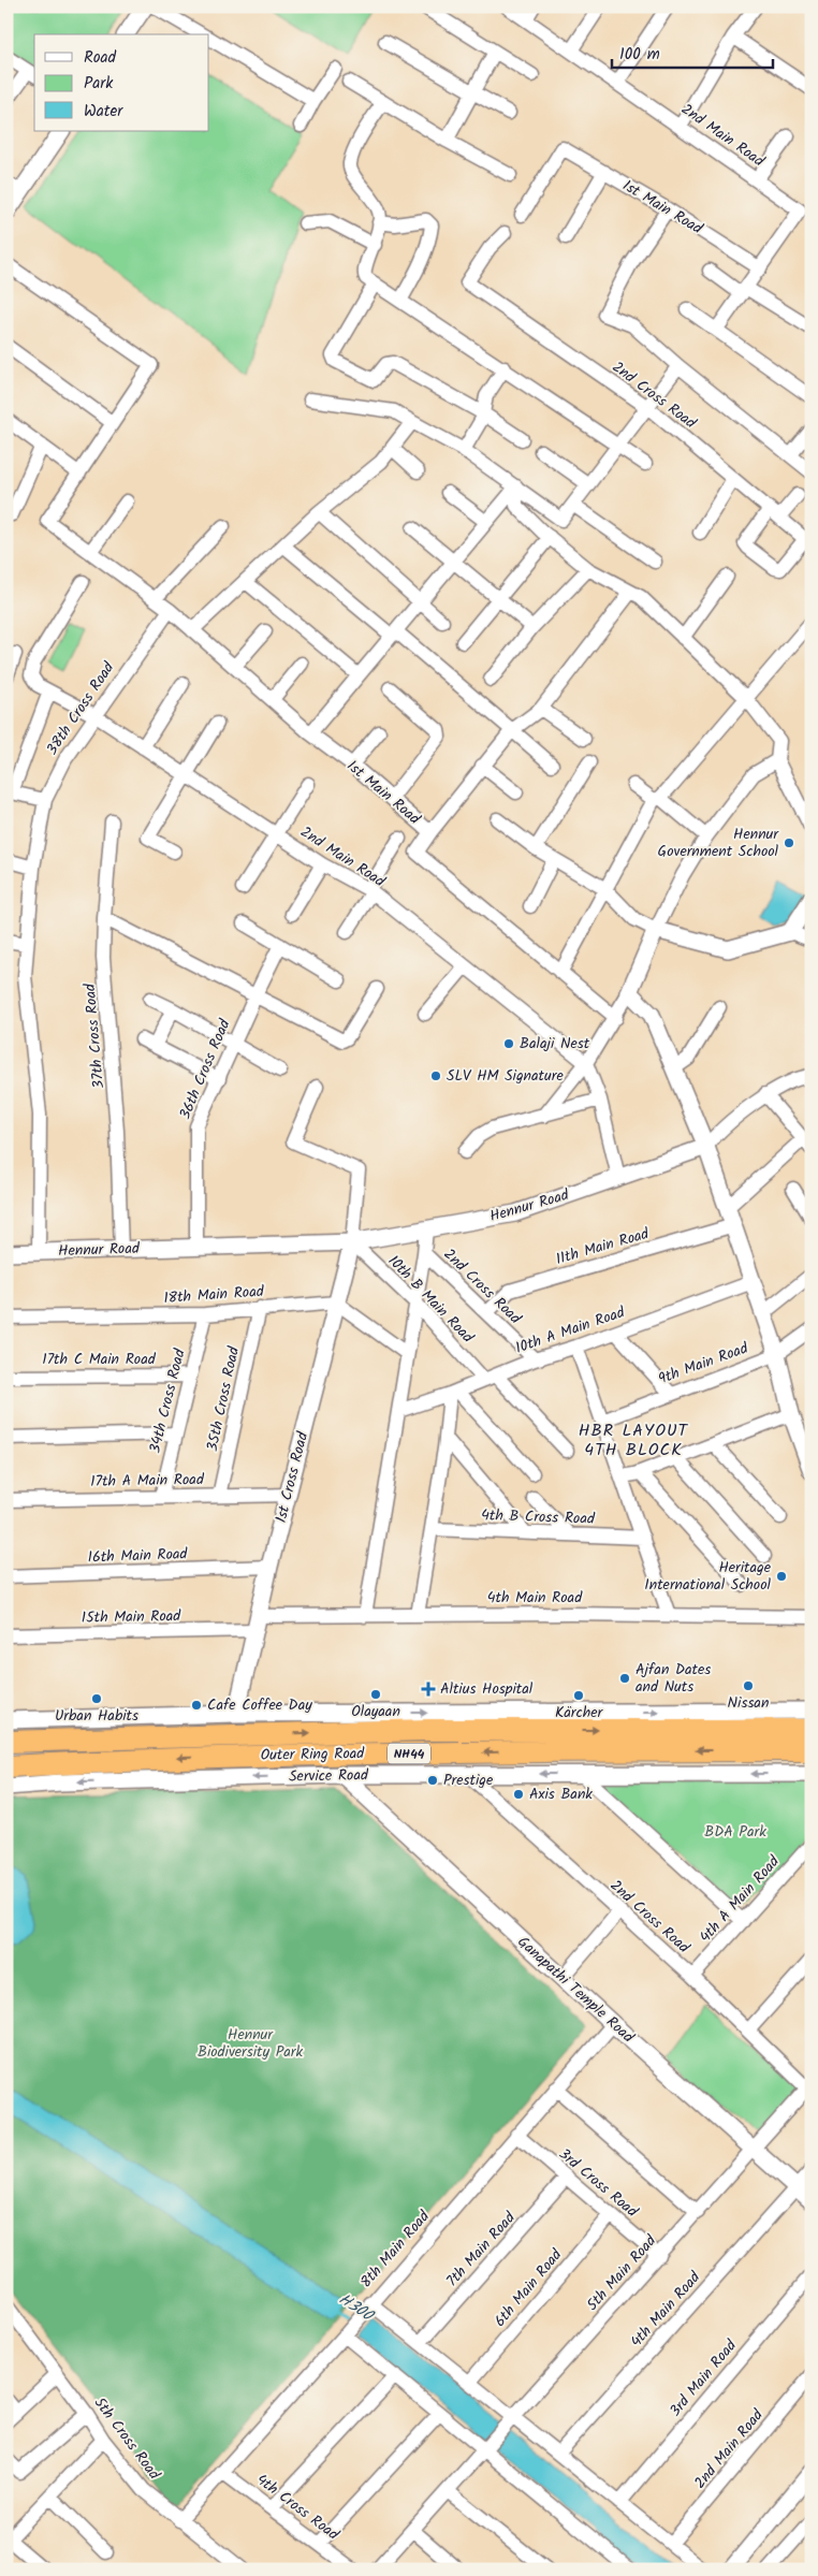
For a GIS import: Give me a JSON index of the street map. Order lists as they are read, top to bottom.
{
  "streets": {
    "highway": ["NH44", "Outer Ring Road"],
    "street": [
      "2nd Main Road",
      "1st Main Road",
      "2nd Cross Road",
      "38th Cross Road",
      "37th Cross Road",
      "36th Cross Road",
      "Hennur Road",
      "11th Main Road",
      "18th Main Road",
      "10th B Main Road",
      "10th A Main Road",
      "17th C Main Road",
      "9th Main Road",
      "35th Cross Road",
      "34th Cross Road",
      "1st Cross Road",
      "17th A Main Road",
      "4th B Cross Road",
      "16th Main Road",
      "4th Main Road",
      "15th Main Road",
      "Service Road",
      "4th A Main Road",
      "Ganapathi Temple Road",
      "3rd Cross Road",
      "8th Main Road",
      "7th Main Road",
      "5th Main Road",
      "6th Main Road",
      "3rd Main Road",
      "5th Cross Road",
      "4th Cross Road"
    ]
  },
  "crossings": [
    ["2nd Main Road", "1st Main Road"],
    ["2nd Main Road", "38th Cross Road"],
    ["1st Main Road", "38th Cross Road"],
    ["2nd Cross Road", "Hennur Road"],
    ["2nd Cross Road", "11th Main Road"],
    ["2nd Cross Road", "10th A Main Road"],
    ["2nd Cross Road", "Service Road"],
    ["2nd Cross Road", "4th A Main Road"],
    ["38th Cross Road", "Hennur Road"],
    ["37th Cross Road", "Hennur Road"],
    ["36th Cross Road", "Hennur Road"],
    ["Hennur Road", "10th B Main Road"],
    ["Hennur Road", "1st Cross Road"],
    ["18th Main Road", "35th Cross Road"],
    ["18th Main Road", "34th Cross Road"],
    ["18th Main Road", "1st Cross Road"],
    ["10th B Main Road", "10th A Main Road"],
    ["10th B Main Road", "1st Cross Road"],
    ["17th C Main Road", "34th Cross Road"],
    ["35th Cross Road", "17th A Main Road"],
    ["34th Cross Road", "17th A Main Road"],
    ["1st Cross Road", "17th A Main Road"],
    ["1st Cross Road", "16th Main Road"],
    ["1st Cross Road", "4th Main Road"],
    ["1st Cross Road", "15th Main Road"],
    ["4th Main Road", "15th Main Road"],
    ["4th Main Road", "Ganapathi Temple Road"],
    ["Service Road", "Ganapathi Temple Road"],
    ["Ganapathi Temple Road", "8th Main Road"],
    ["Ganapathi Temple Road", "5th Main Road"],
    ["3rd Cross Road", "8th Main Road"],
    ["3rd Cross Road", "7th Main Road"],
    ["3rd Cross Road", "5th Main Road"],
    ["3rd Cross Road", "6th Main Road"],
    ["8th Main Road", "5th Cross Road"],
    ["8th Main Road", "4th Cross Road"]
  ],
  "districts": ["HBR LAYOUT 4TH BLOCK"],
  "water": ["H300"],
  "parks": ["BDA Park", "Hennur Biodiversity Park"],
  "places": {
    "other": [
      "Hennur Government School",
      "Balaji Nest",
      "SLV HM Signature",
      "Heritage International School",
      "Ajfan Dates and Nuts",
      "Nissan",
      "Olayaan",
      "Kärcher",
      "Urban Habits",
      "Cafe Coffee Day",
      "Prestige",
      "Axis Bank"
    ],
    "health": ["Altius Hospital"]
  },
  "legend": ["Road", "Park", "Water"],
  "scale_bar": "100 m"
}
